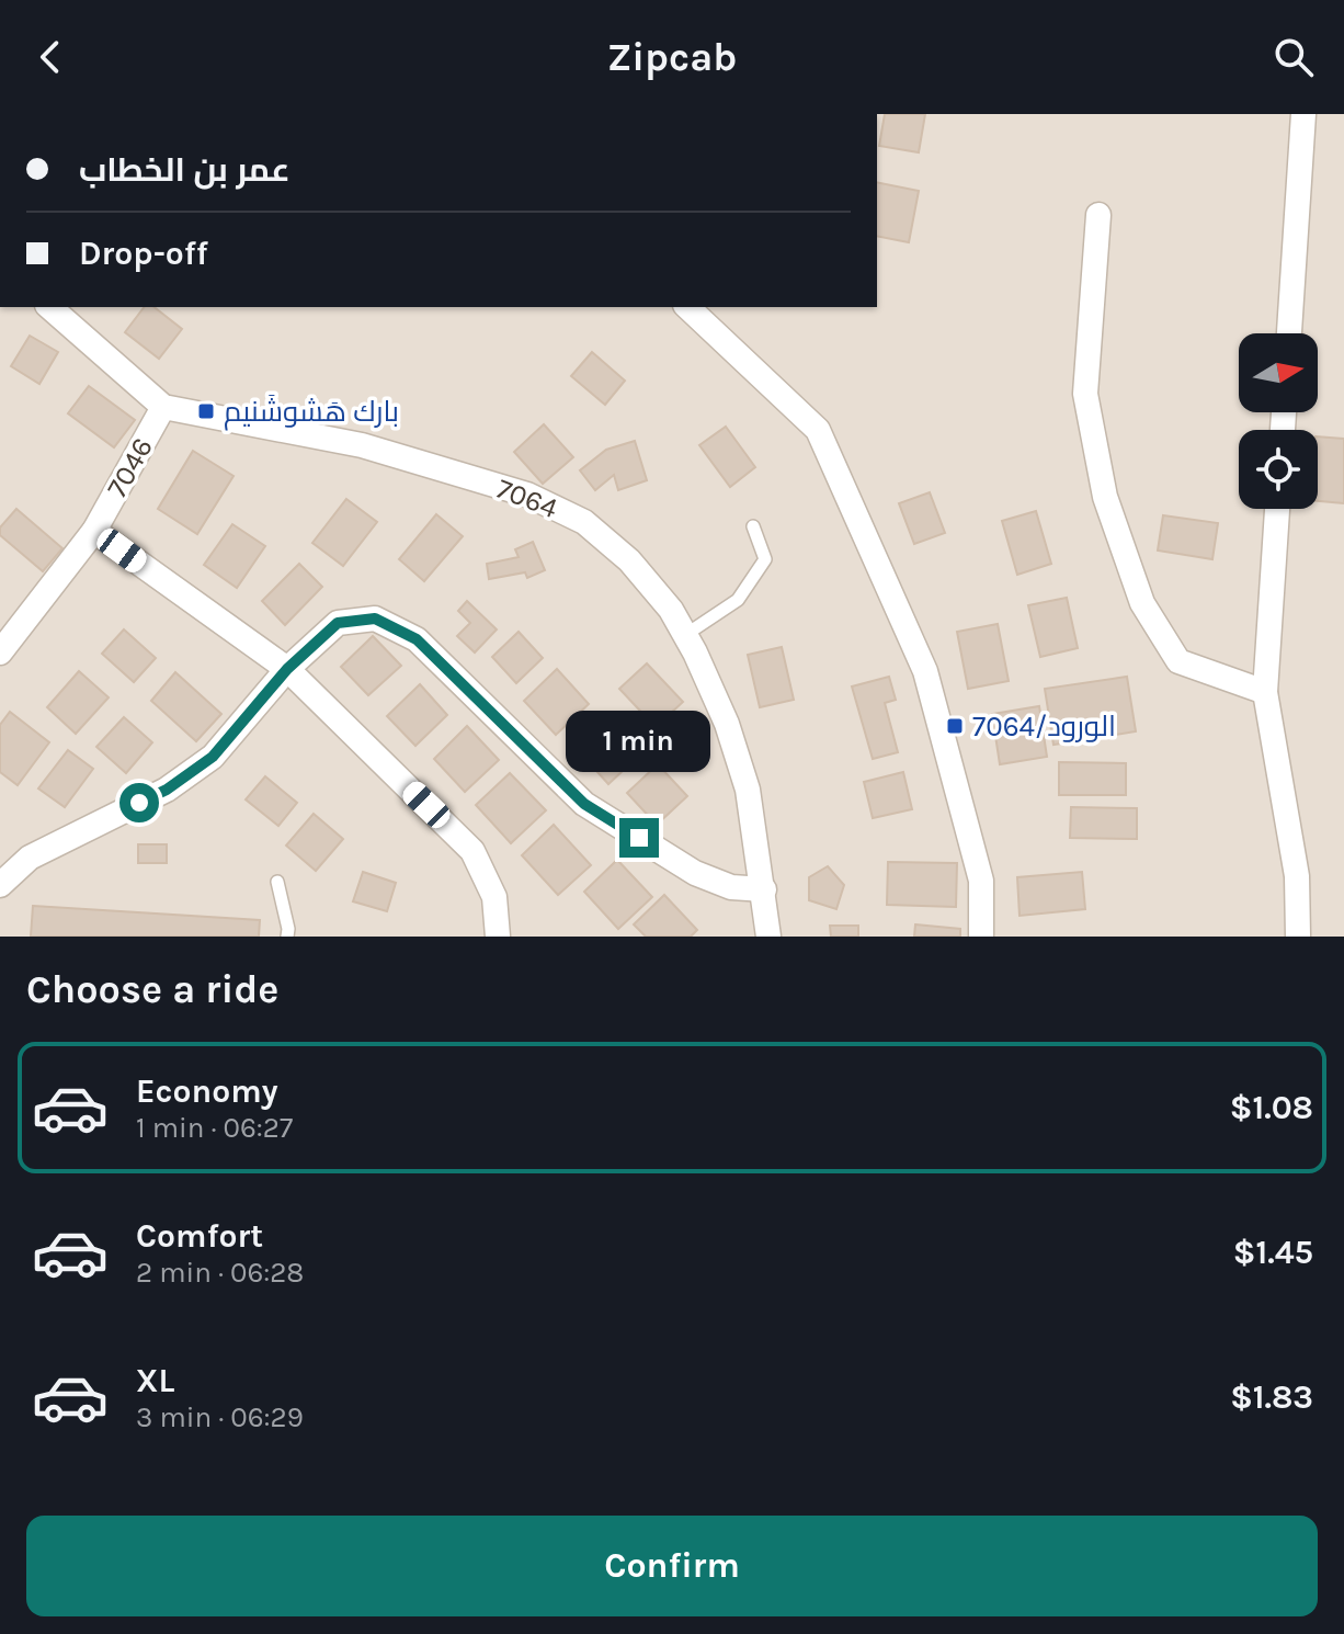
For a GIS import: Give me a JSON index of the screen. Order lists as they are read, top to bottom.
{
  "streets": {
    "street": ["7046", "7064"]
  },
  "crossings": [
    ["7046", "7064"]
  ],
  "places": {
    "transit": ["بارك هَشوشَنيم", "الورود/7064"]
  },
  "north": "right",
  "page": {
    "header": "Zipcab",
    "banner": ["عمر بن الخطاب", "Drop-off"],
    "bubble": "1 min",
    "heading": "Choose a ride",
    "list": [
      {
        "name": "Economy",
        "note": "1 min · 06:27",
        "value": "$1.08"
      },
      {
        "name": "Comfort",
        "note": "2 min · 06:28",
        "value": "$1.45"
      },
      {
        "name": "XL",
        "note": "3 min · 06:29",
        "value": "$1.83"
      }
    ],
    "buttons": "Confirm"
  }
}
